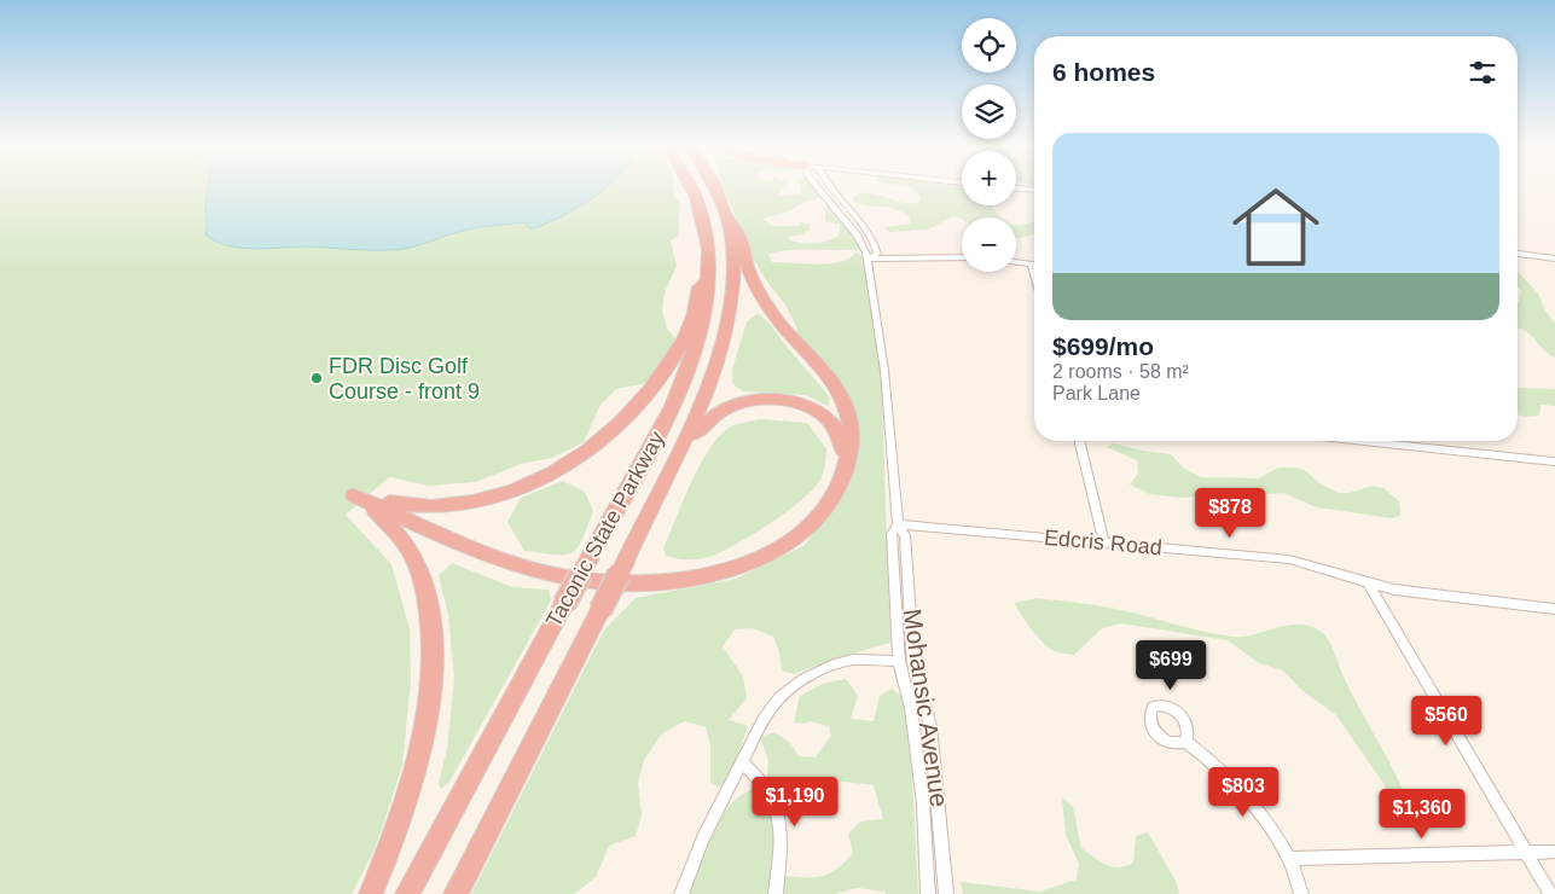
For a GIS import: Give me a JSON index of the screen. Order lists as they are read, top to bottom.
{
  "streets": {
    "highway": ["Taconic State Parkway"],
    "street": ["Edcris Road", "Mohansic Avenue"]
  },
  "crossings": [
    ["Edcris Road", "Mohansic Avenue"]
  ],
  "places": ["FDR Disc Golf Course - front 9"],
  "page": {
    "map_buttons": ["+", "−"],
    "heading": "6 homes",
    "list": [
      {
        "name": "$699/mo",
        "note": "2 rooms · 58 m² · Park Lane"
      }
    ],
    "price": [
      "$878",
      "$699",
      "$560",
      "$803",
      "$1,190",
      "$1,360"
    ]
  }
}
